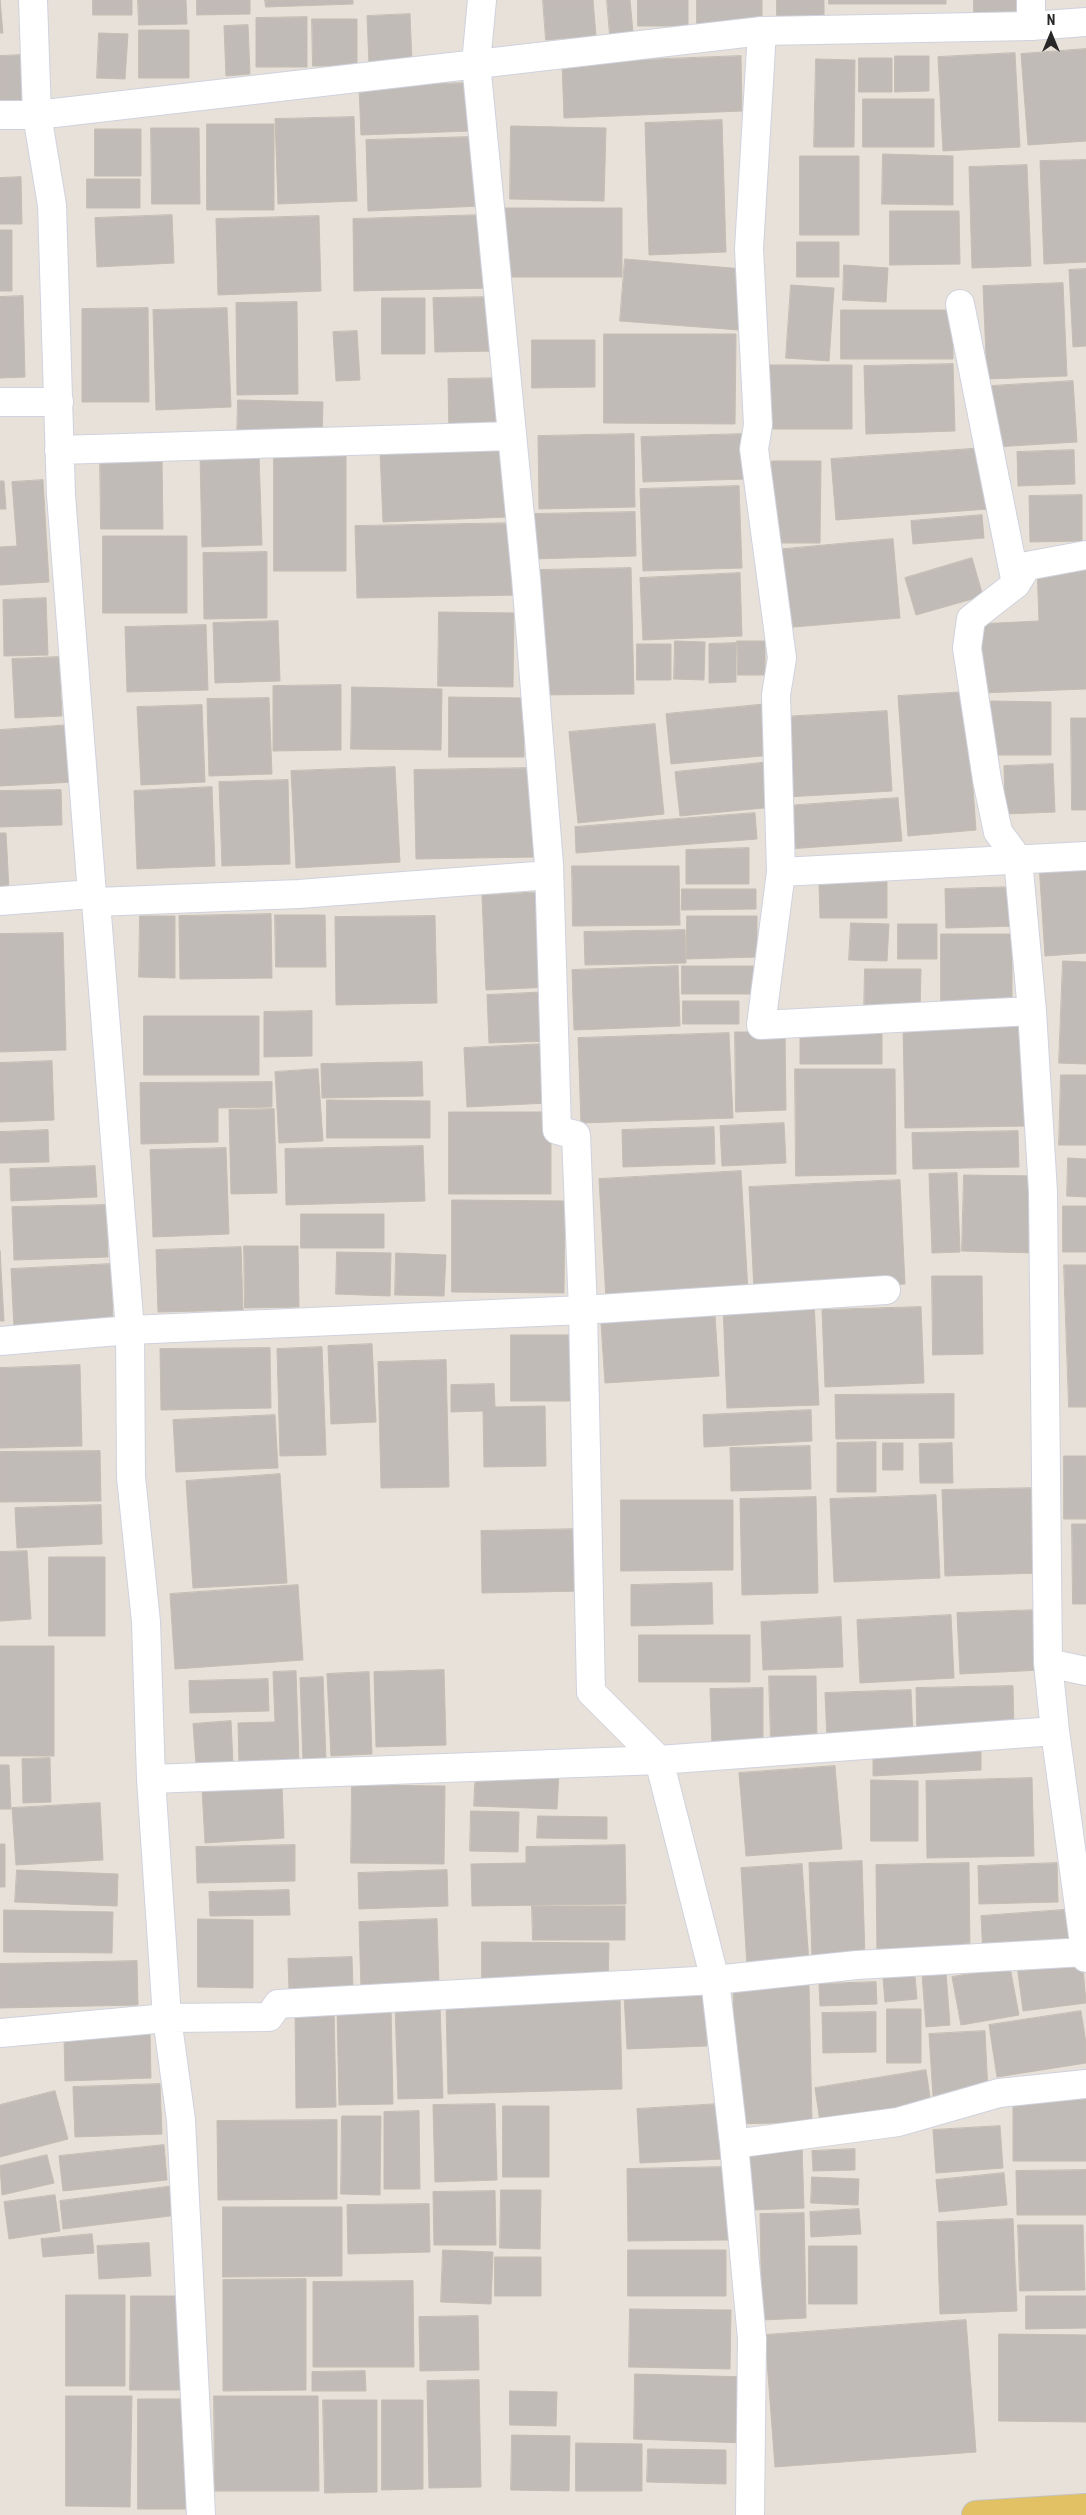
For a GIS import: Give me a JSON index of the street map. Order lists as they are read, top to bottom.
{
  "north": "top"
}
